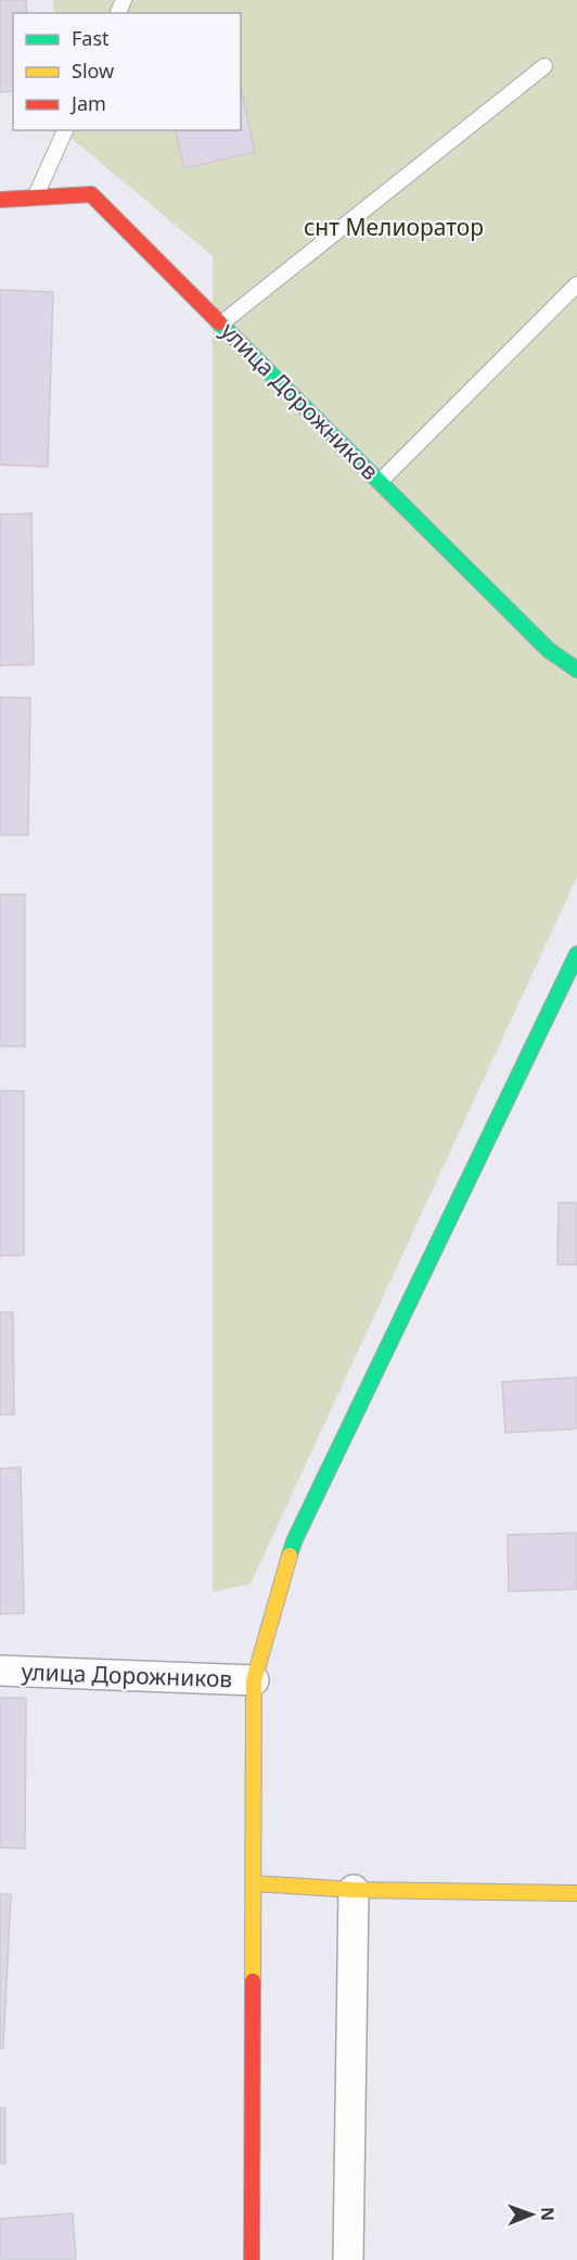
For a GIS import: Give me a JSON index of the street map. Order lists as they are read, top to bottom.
{
  "streets": {
    "street": ["улица Дорожников"]
  },
  "parks": ["снт Мелиоратор"],
  "legend": ["Fast", "Slow", "Jam"],
  "north": "right"
}
